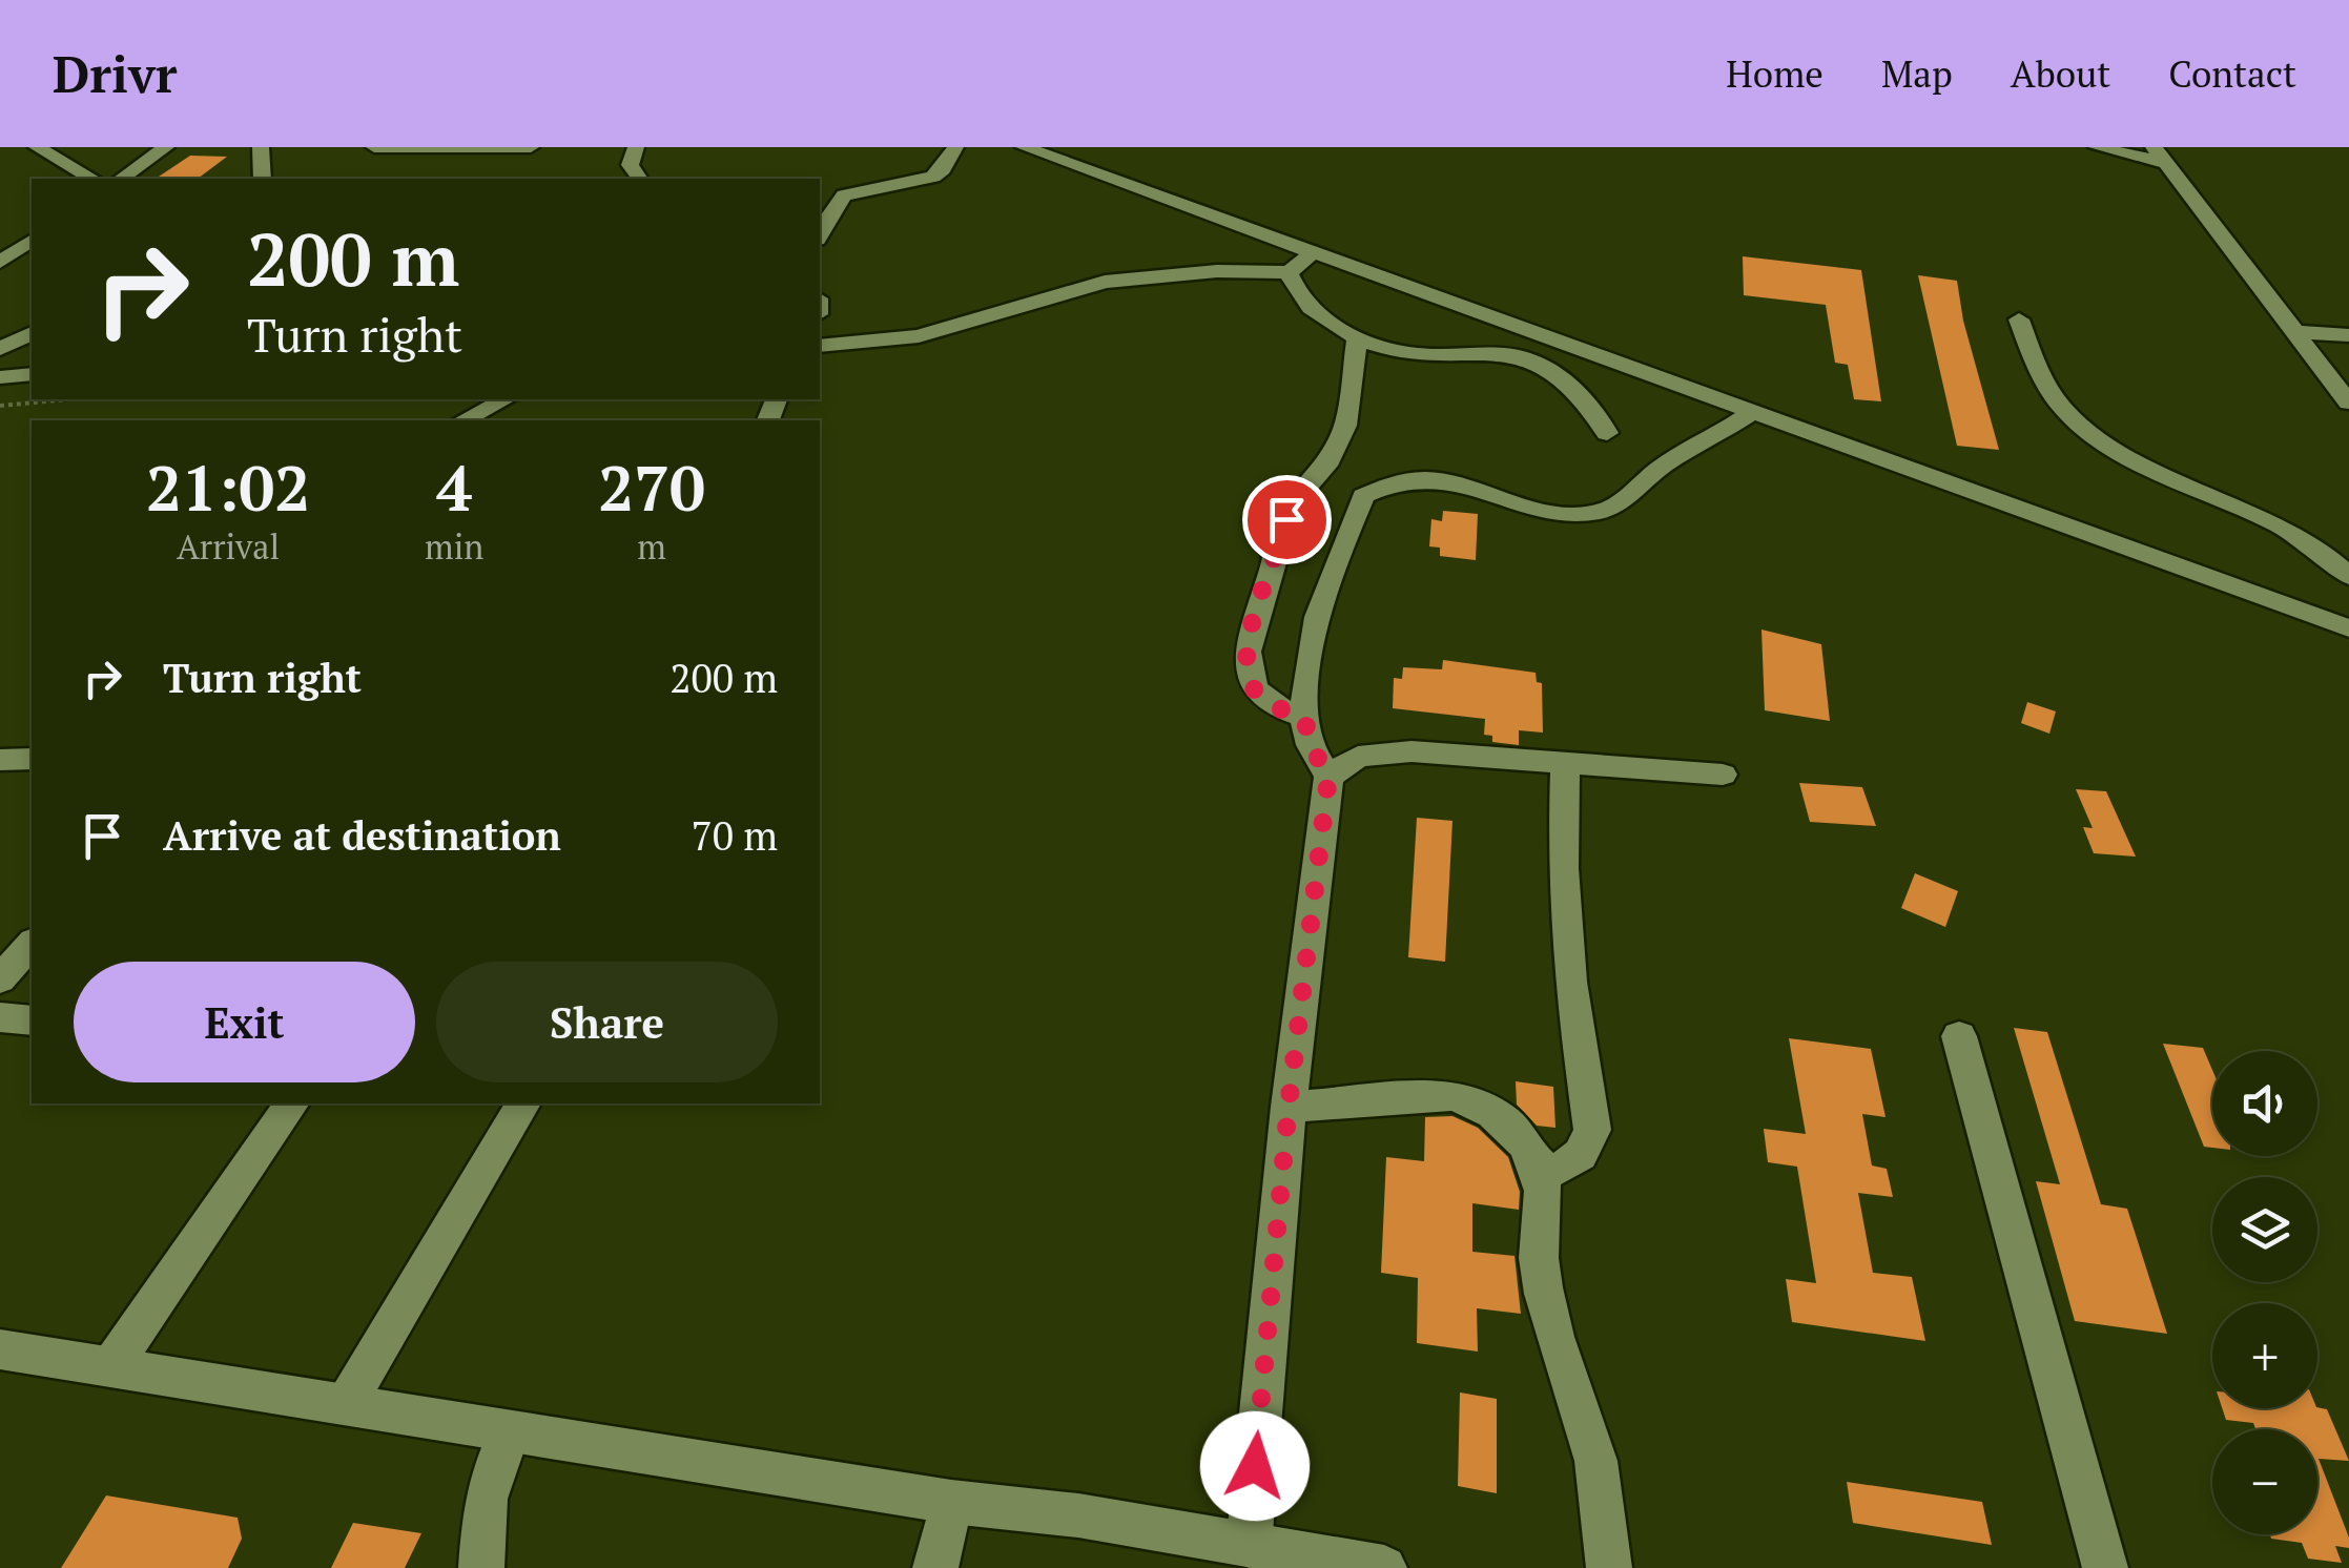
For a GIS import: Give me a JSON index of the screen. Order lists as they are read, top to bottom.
{
  "page": {
    "header": "Drivr",
    "nav": [
      "Home",
      "Map",
      "About",
      "Contact"
    ],
    "turn": ["200 m", "Turn right"],
    "eta": [
      "21:02",
      "Arrival",
      "4",
      "min",
      "270",
      "m"
    ],
    "list": [
      {
        "name": "Turn right",
        "value": "200 m"
      },
      {
        "name": "Arrive at destination",
        "value": "70 m"
      }
    ],
    "buttons": ["Exit", "Share"],
    "map_buttons": ["+", "−"]
  }
}
